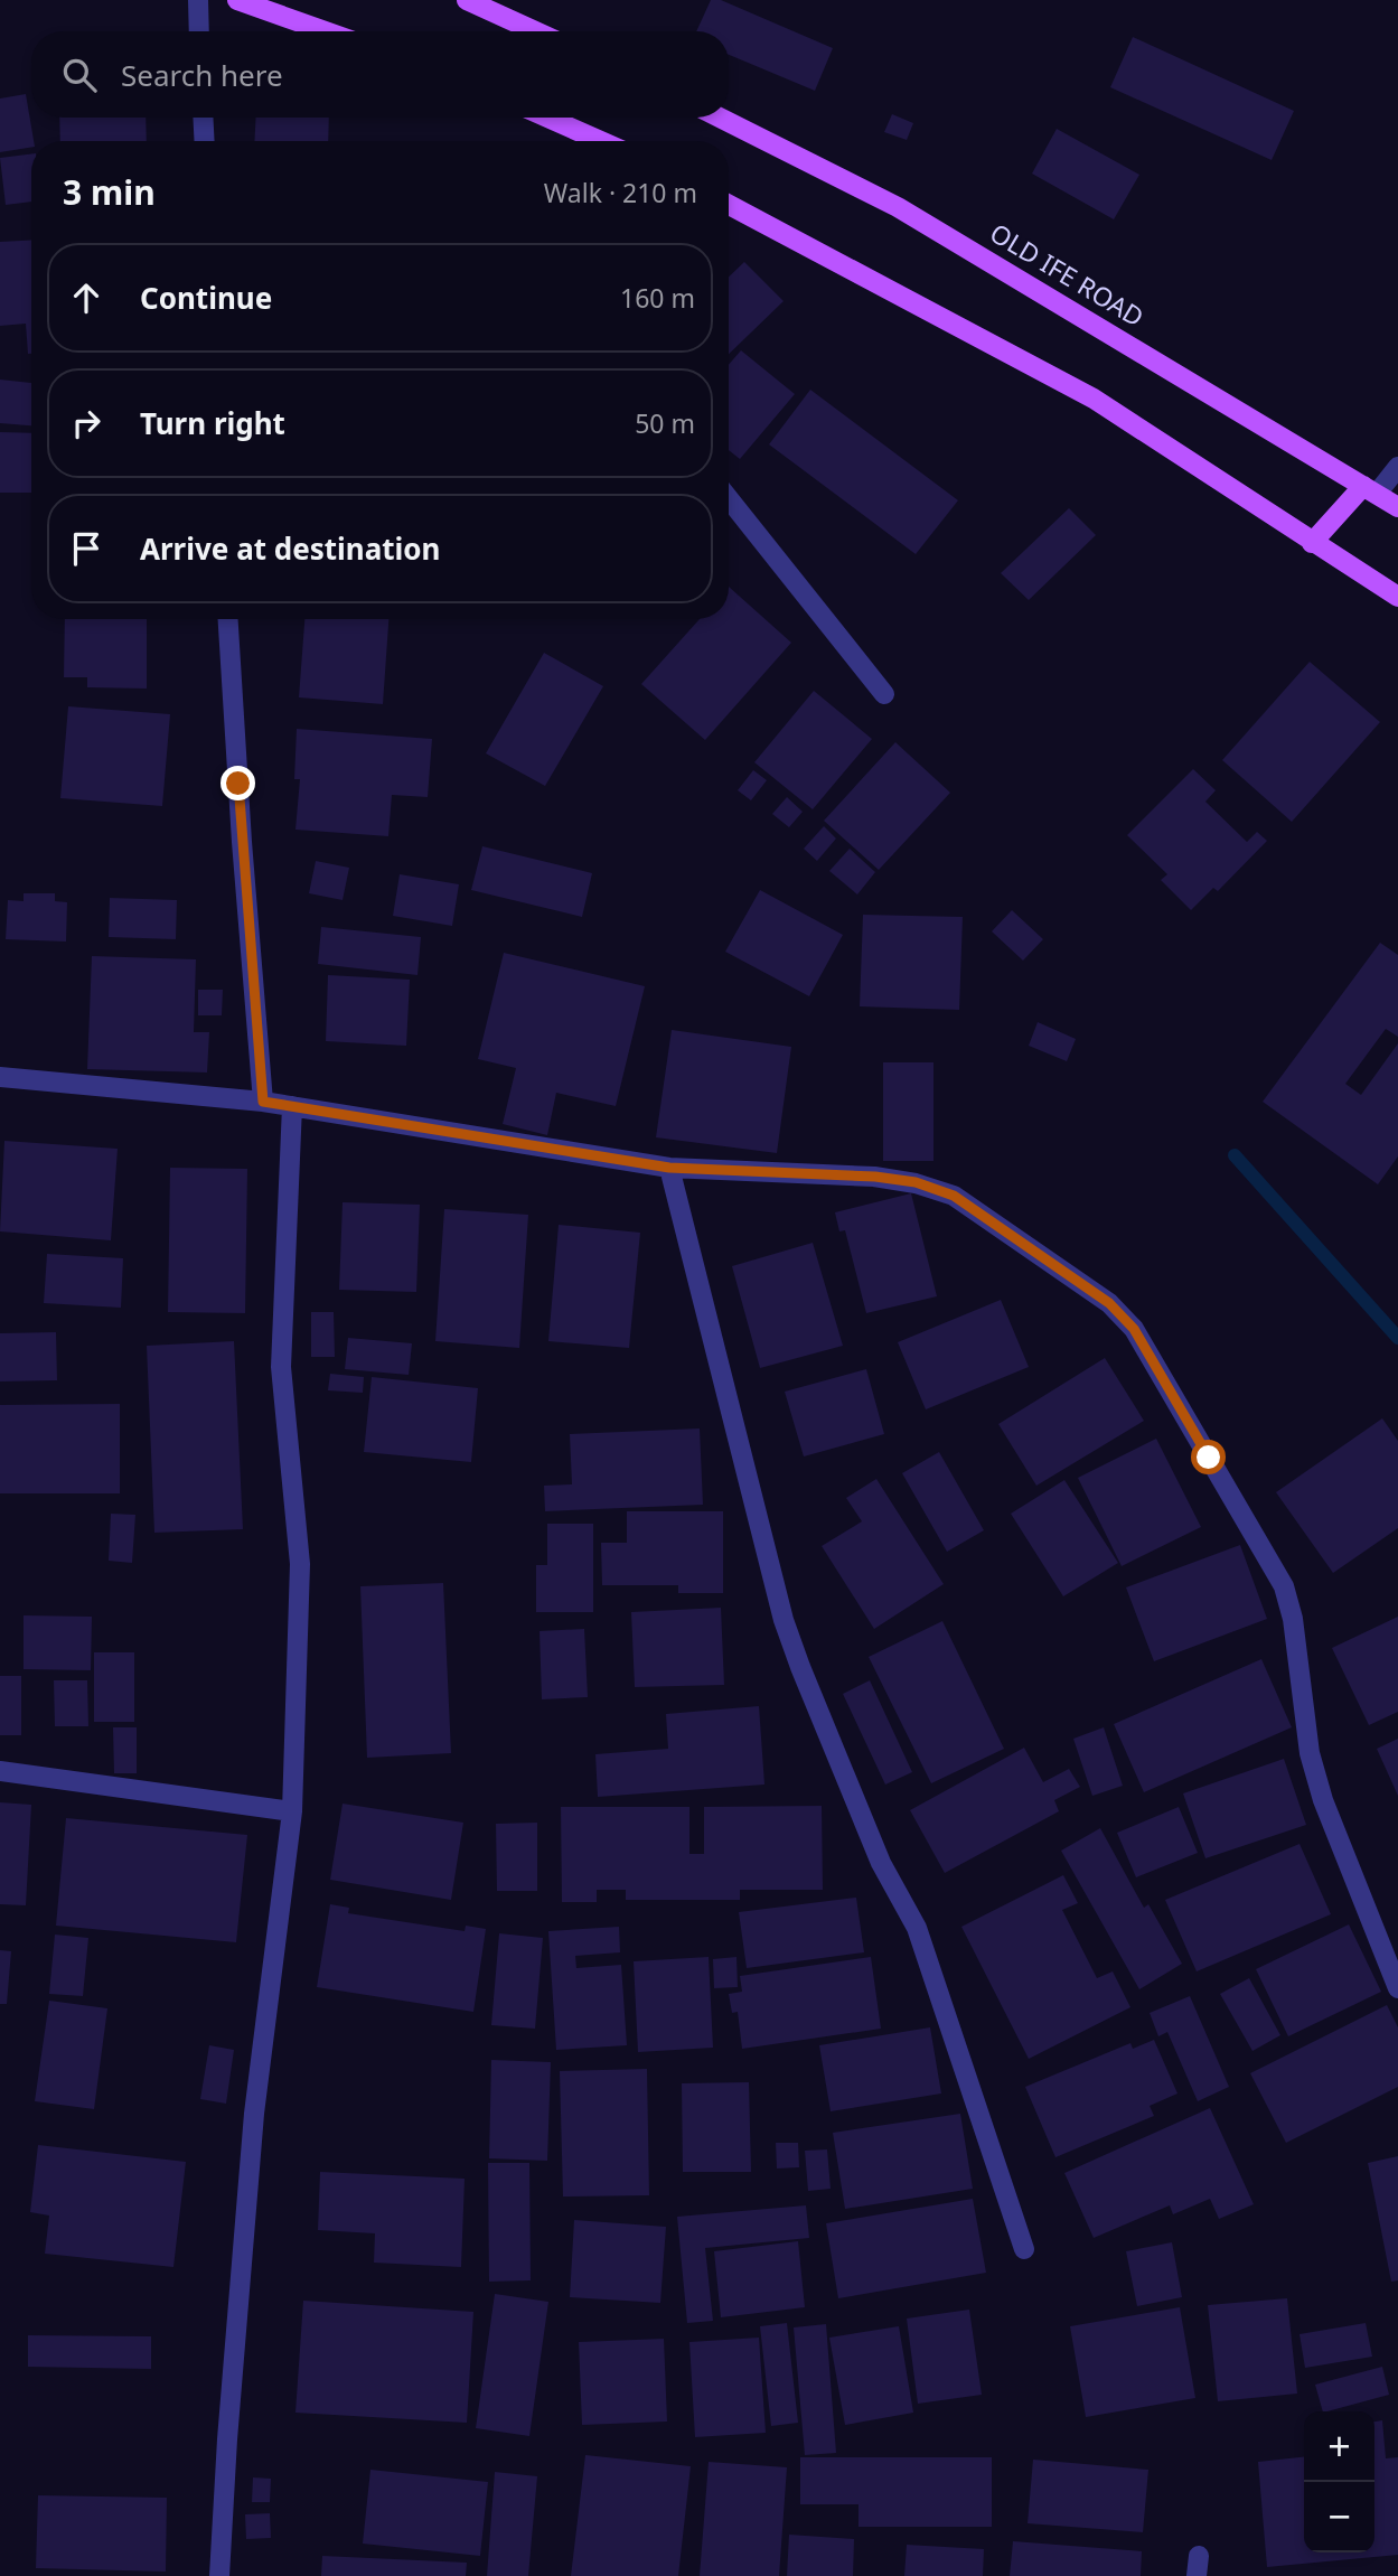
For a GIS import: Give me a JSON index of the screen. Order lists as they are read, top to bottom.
{
  "streets": {
    "main road": ["OLD IFE ROAD"]
  },
  "page": {
    "search": "Search here",
    "heading": ["3 min", "Walk · 210 m"],
    "list": [
      ["Continue", "160 m"],
      ["Turn right", "50 m"],
      "Arrive at destination"
    ],
    "map_buttons": ["+", "−"]
  }
}
